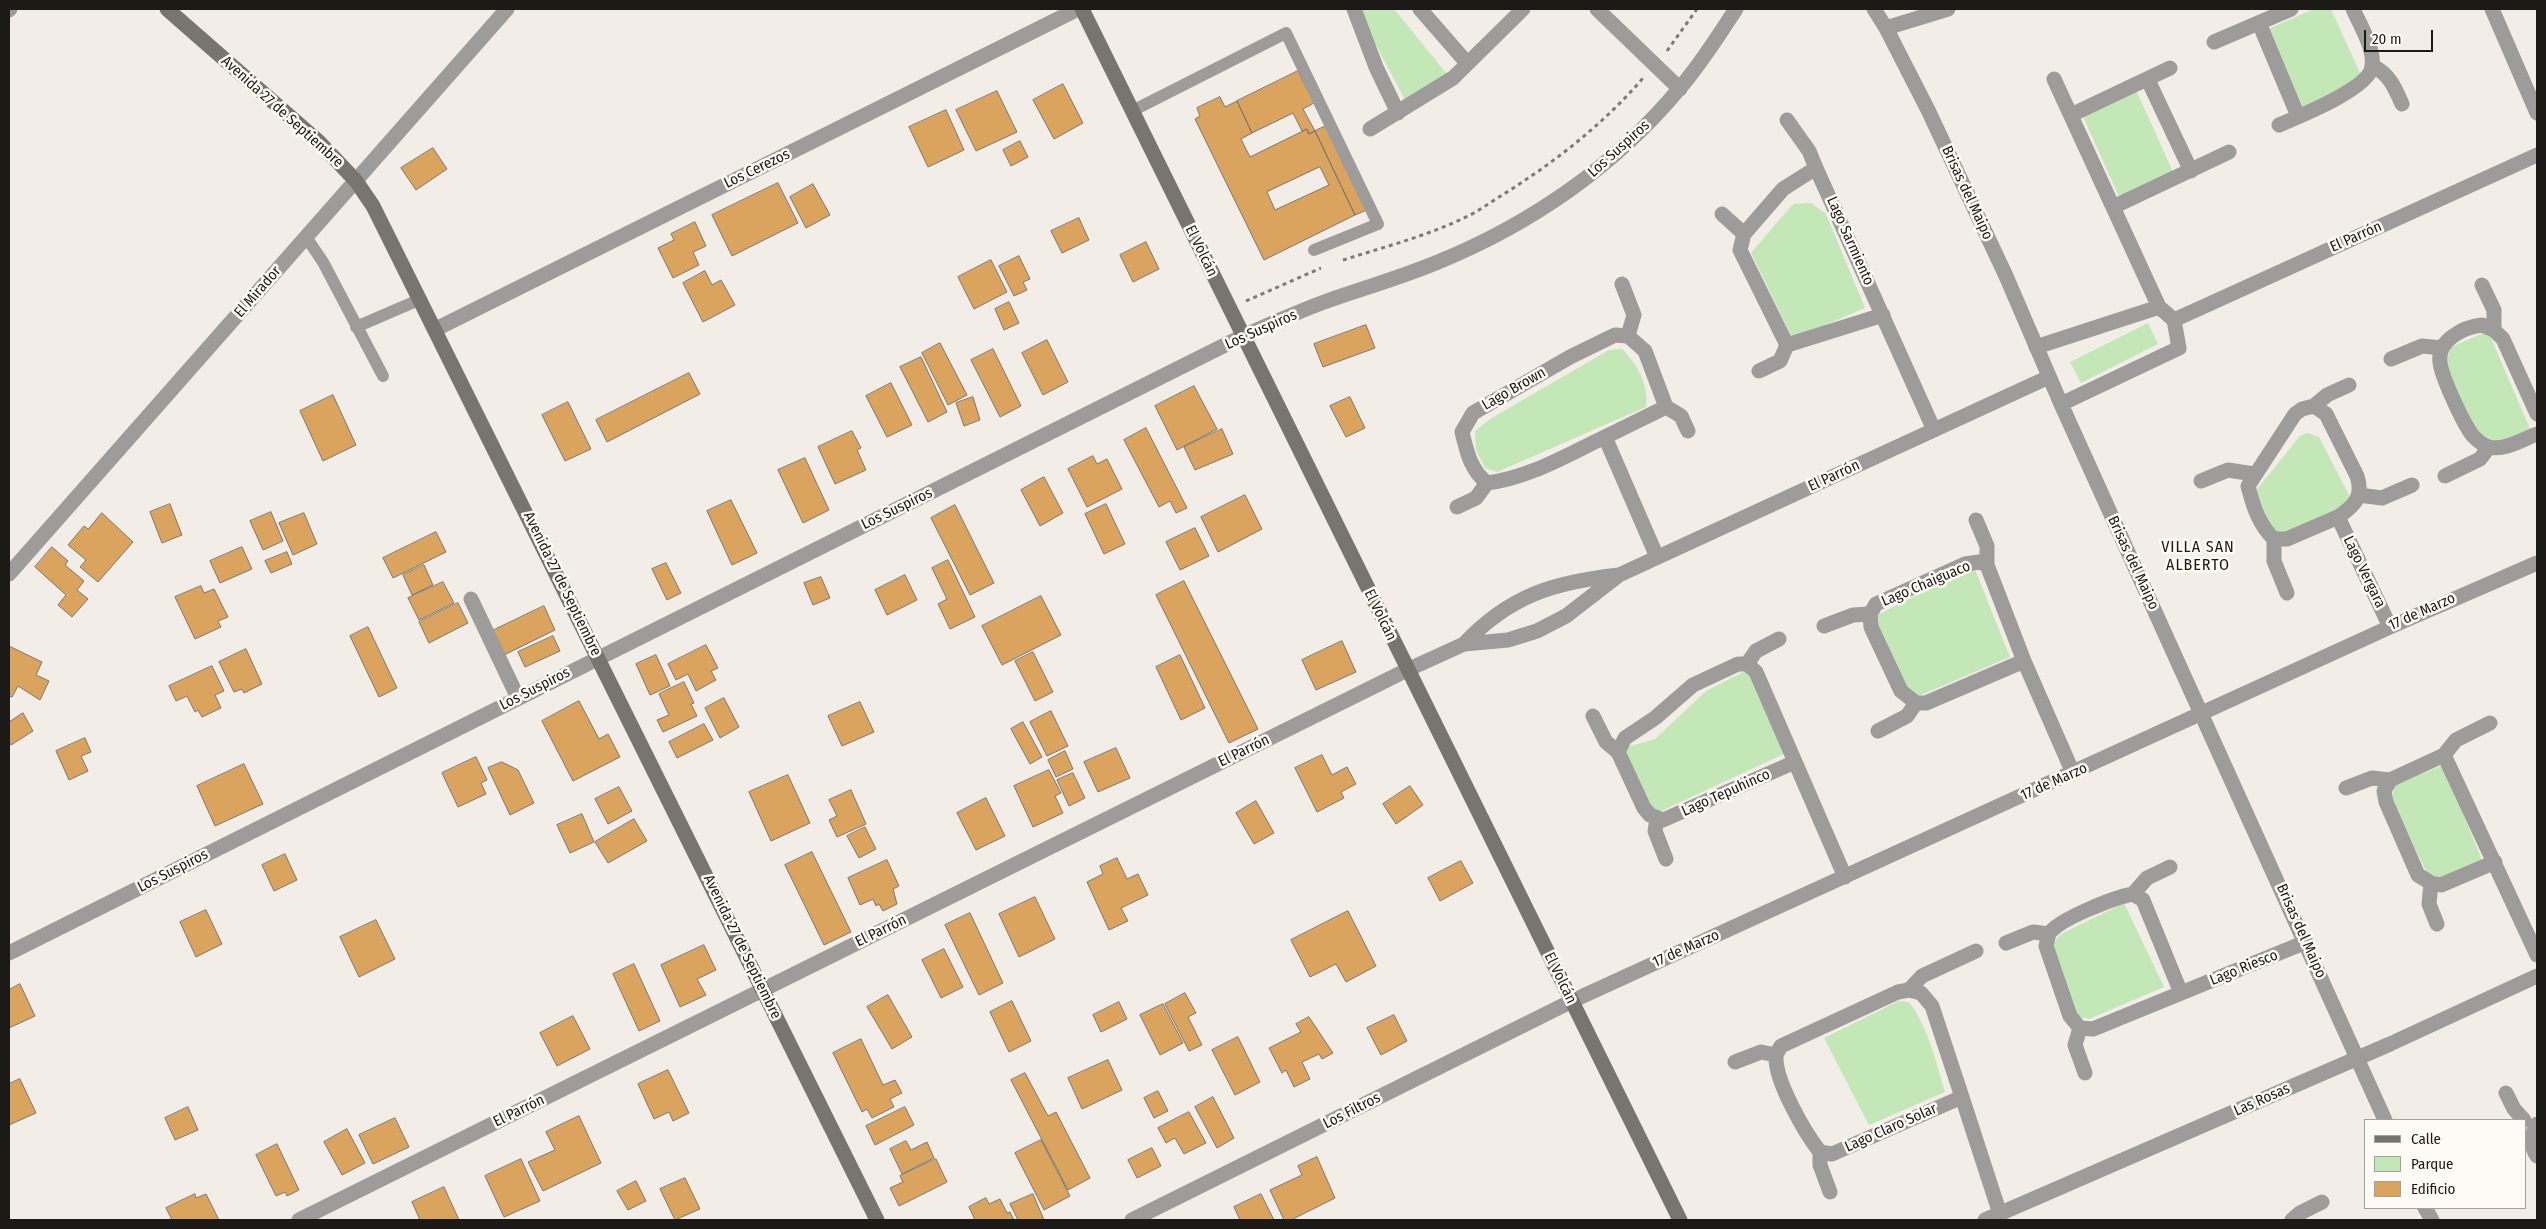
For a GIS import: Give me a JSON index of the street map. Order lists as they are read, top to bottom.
{
  "streets": {
    "street": [
      "Avenida 27 de Septiembre",
      "Los Suspiros",
      "Los Cerezos",
      "Brisas del Maipo",
      "El Parrón",
      "Lago Sarmiento",
      "El Volcán",
      "El Mirador",
      "Lago Brown",
      "Lago Vergara",
      "Lago Chaiguaco",
      "17 de Marzo",
      "Lago Tepuhinco",
      "Lago Riesco",
      "Las Rosas",
      "Los Filtros",
      "Lago Claro Solar"
    ]
  },
  "crossings": [
    ["Avenida 27 de Septiembre", "Los Suspiros"],
    ["Avenida 27 de Septiembre", "Los Cerezos"],
    ["Avenida 27 de Septiembre", "El Parrón"],
    ["Avenida 27 de Septiembre", "El Mirador"],
    ["Los Suspiros", "El Volcán"],
    ["Los Cerezos", "El Volcán"],
    ["Brisas del Maipo", "El Parrón"],
    ["Brisas del Maipo", "17 de Marzo"],
    ["Brisas del Maipo", "Lago Riesco"],
    ["Brisas del Maipo", "Las Rosas"],
    ["El Parrón", "Lago Sarmiento"],
    ["El Parrón", "El Volcán"],
    ["El Volcán", "17 de Marzo"],
    ["El Volcán", "Los Filtros"],
    ["Lago Vergara", "17 de Marzo"],
    ["Lago Chaiguaco", "17 de Marzo"],
    ["17 de Marzo", "Los Filtros"]
  ],
  "districts": ["VILLA SAN ALBERTO"],
  "legend": ["Calle", "Parque", "Edificio"],
  "scale_bar": "20 m"
}
